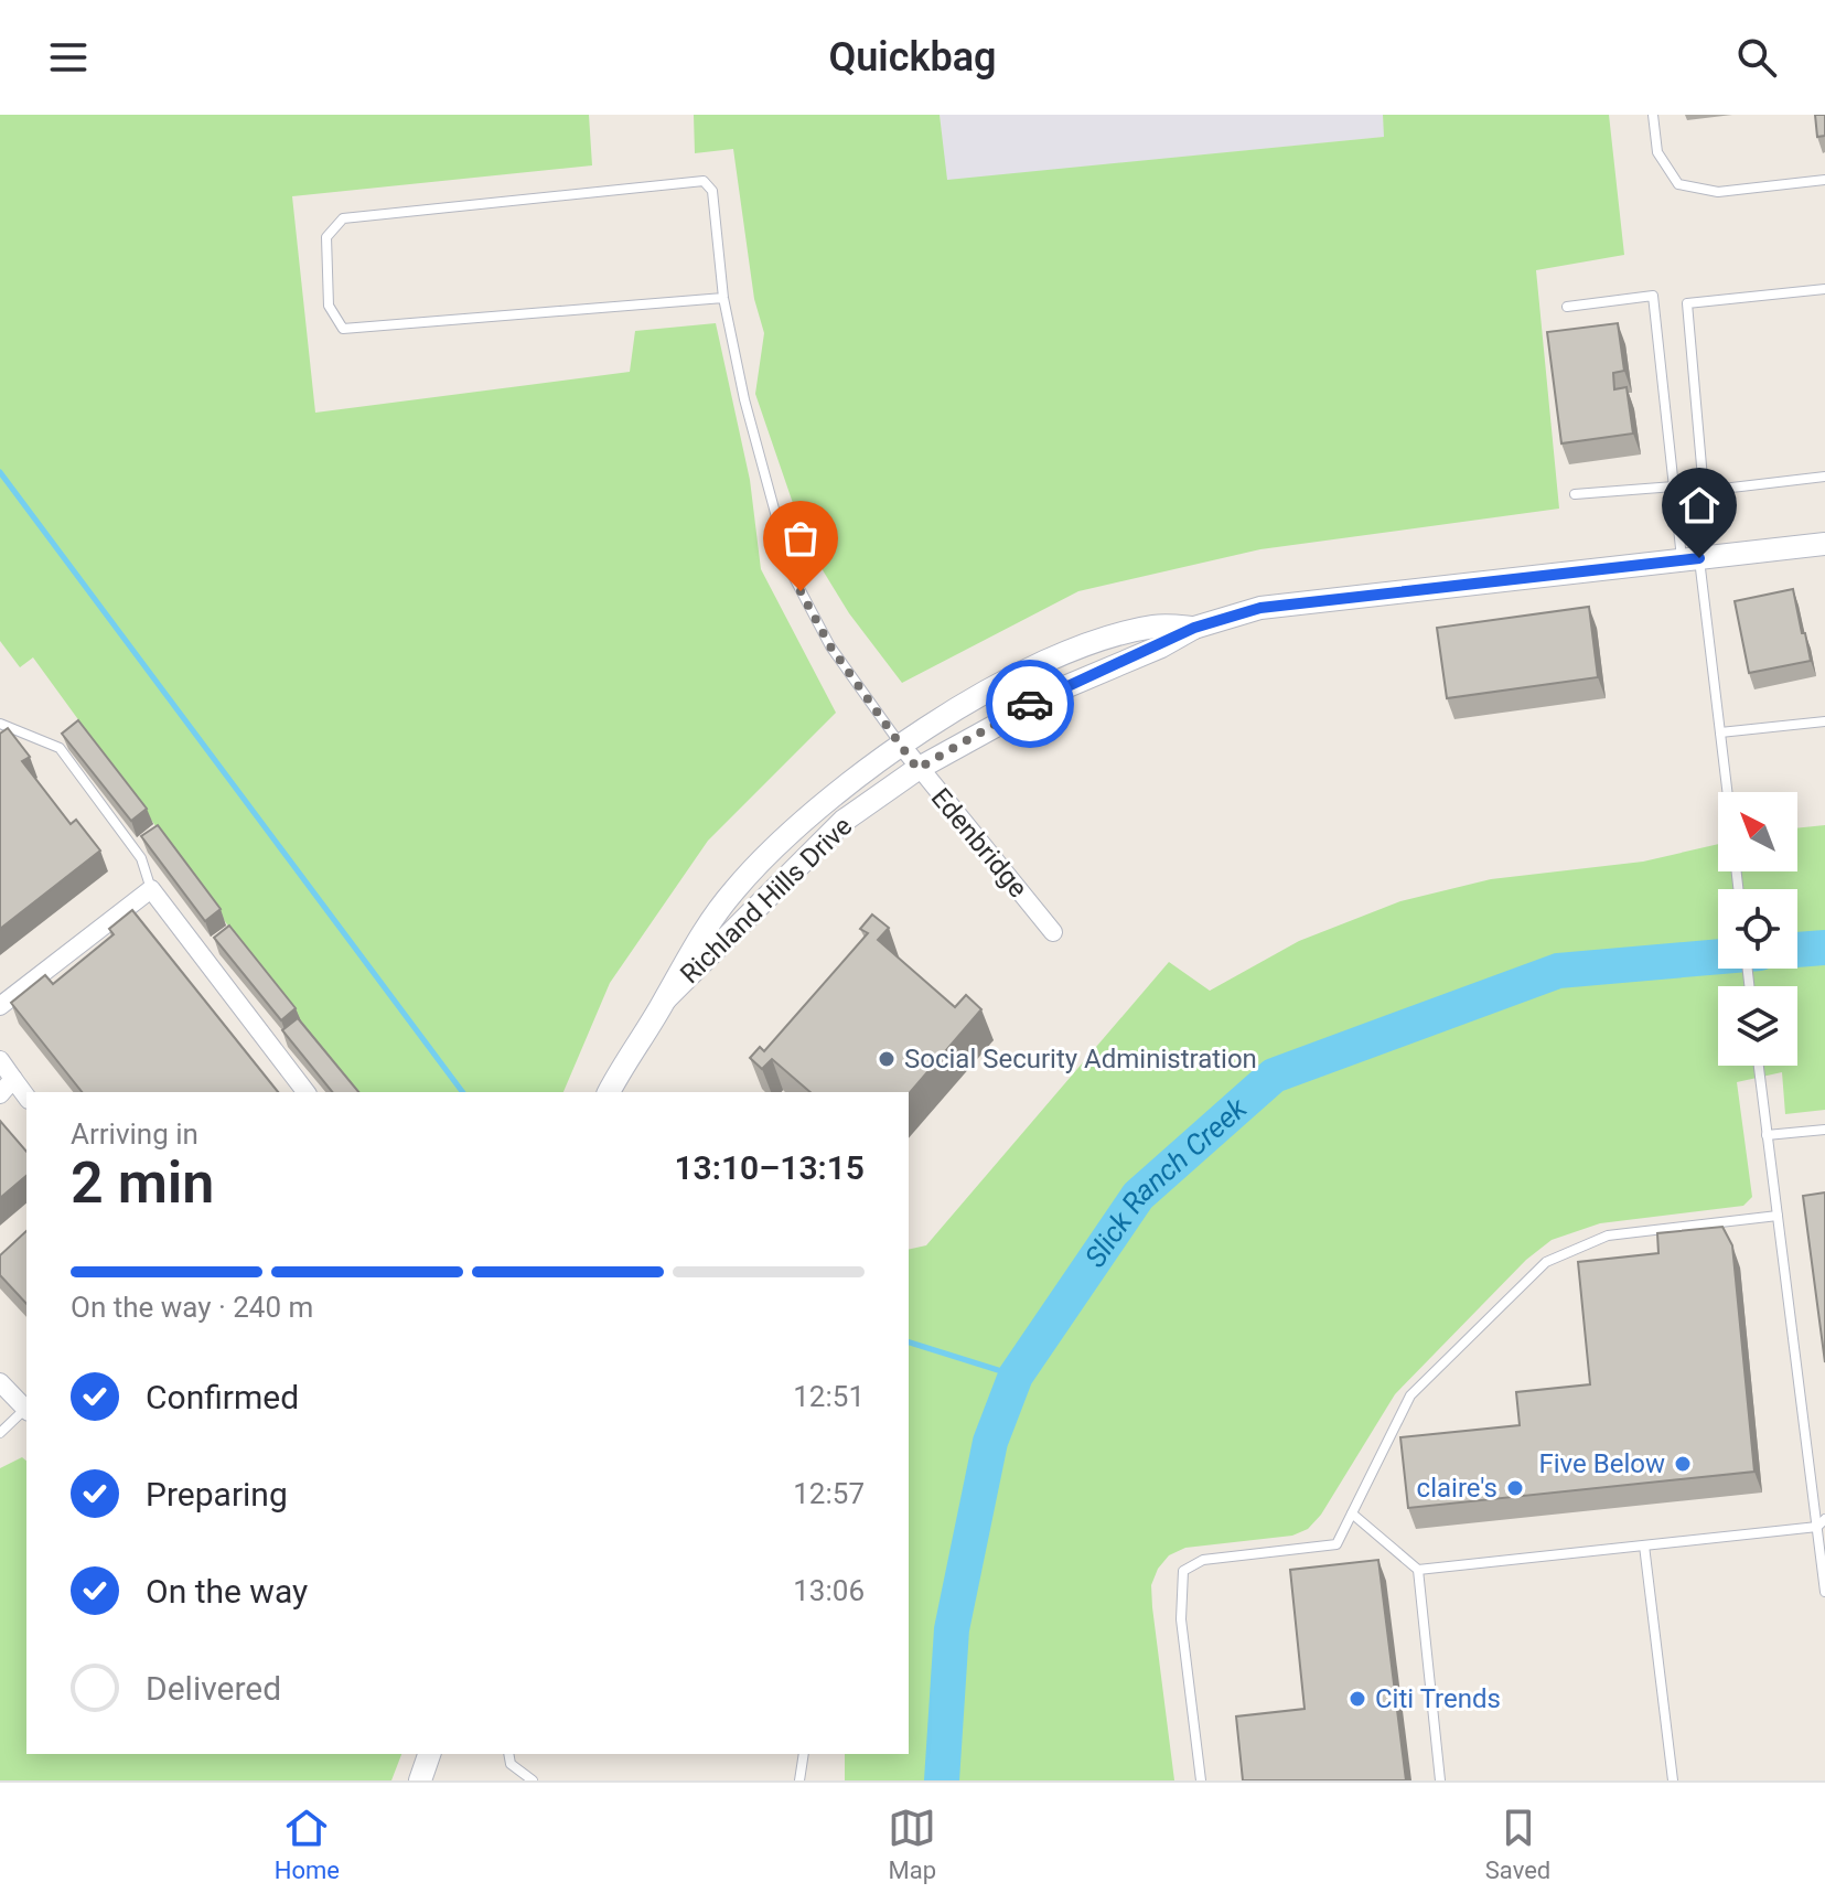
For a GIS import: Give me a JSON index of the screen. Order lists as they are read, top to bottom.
{
  "streets": {
    "street": ["Edenbridge", "Richland Hills Drive"]
  },
  "crossings": [
    ["Edenbridge", "Richland Hills Drive"]
  ],
  "water": ["Slick Ranch Creek"],
  "places": [
    "Social Security Administration",
    "Five Below",
    "claire's",
    "Citi Trends"
  ],
  "north": "top left",
  "page": {
    "header": "Quickbag",
    "heading": ["2 min", "Arriving in", "13:10–13:15"],
    "bar": "On the way · 240 m",
    "list": [
      ["Confirmed", "12:51"],
      ["Preparing", "12:57"],
      ["On the way", "13:06"],
      "Delivered"
    ],
    "tabs": ["Home", "Map", "Saved"]
  }
}
